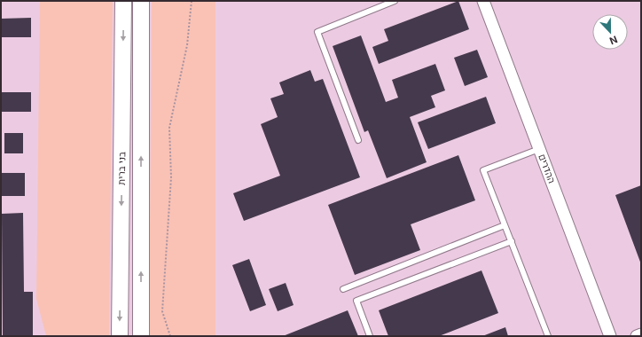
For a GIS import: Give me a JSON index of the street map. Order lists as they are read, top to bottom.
{
  "streets": {
    "main road": ["בני ברית"],
    "street": ["ההדרים"]
  },
  "north": "bottom"
}
